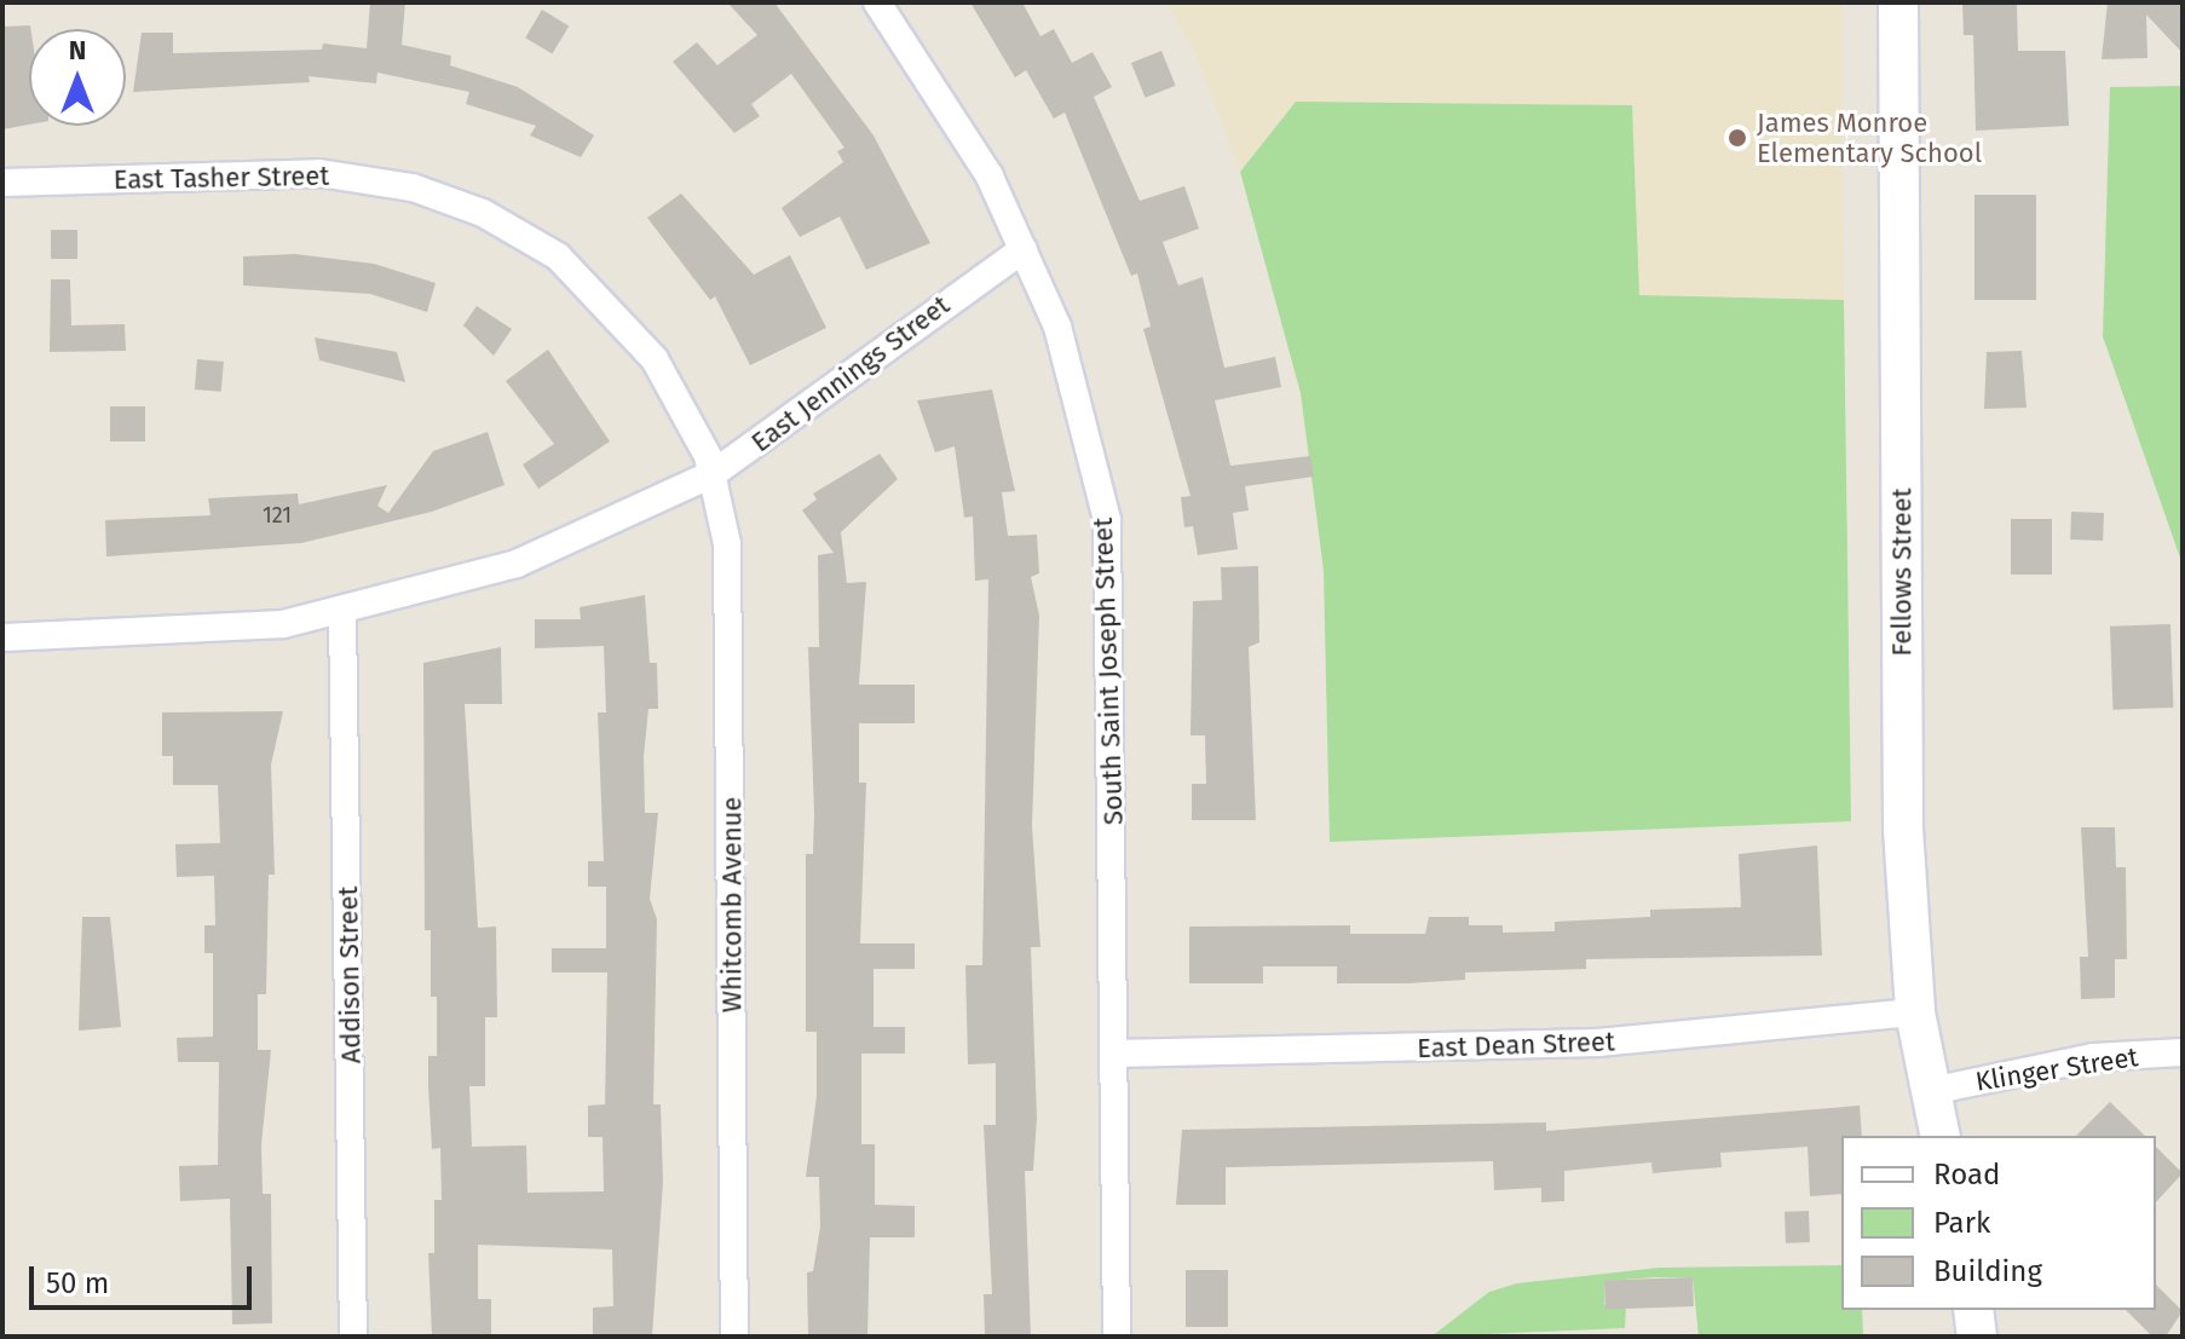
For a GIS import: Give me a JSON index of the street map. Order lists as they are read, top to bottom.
{
  "streets": {
    "street": [
      "East Tasher Street",
      "East Jennings Street",
      "Fellows Street",
      "South Saint Joseph Street",
      "Whitcomb Avenue",
      "Addison Street",
      "East Dean Street",
      "Klinger Street"
    ]
  },
  "crossings": [
    ["East Tasher Street", "East Jennings Street"],
    ["East Tasher Street", "Whitcomb Avenue"],
    ["East Jennings Street", "South Saint Joseph Street"],
    ["East Jennings Street", "Whitcomb Avenue"],
    ["East Jennings Street", "Addison Street"],
    ["Fellows Street", "East Dean Street"],
    ["Fellows Street", "Klinger Street"],
    ["South Saint Joseph Street", "East Dean Street"]
  ],
  "places": ["James Monroe Elementary School"],
  "house_numbers": ["121"],
  "legend": ["Road", "Park", "Building"],
  "scale_bar": "50 m",
  "north": "top"
}
